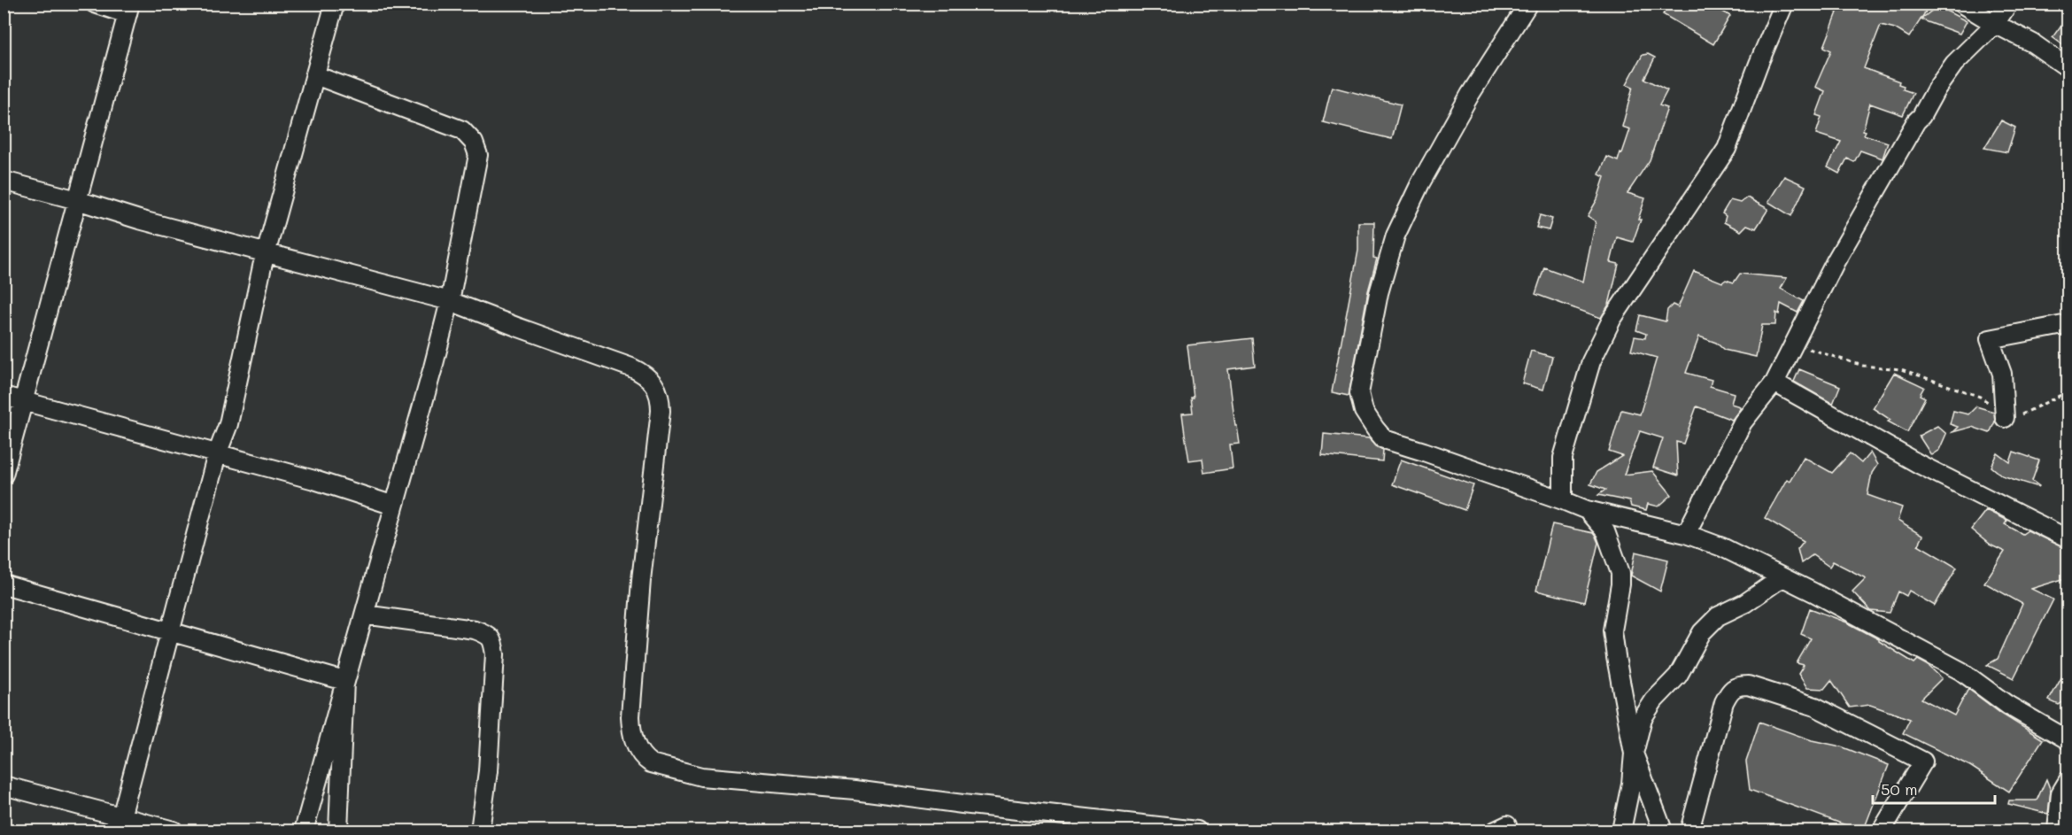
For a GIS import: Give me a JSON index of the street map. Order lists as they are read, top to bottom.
{
  "scale_bar": "50 m"
}
